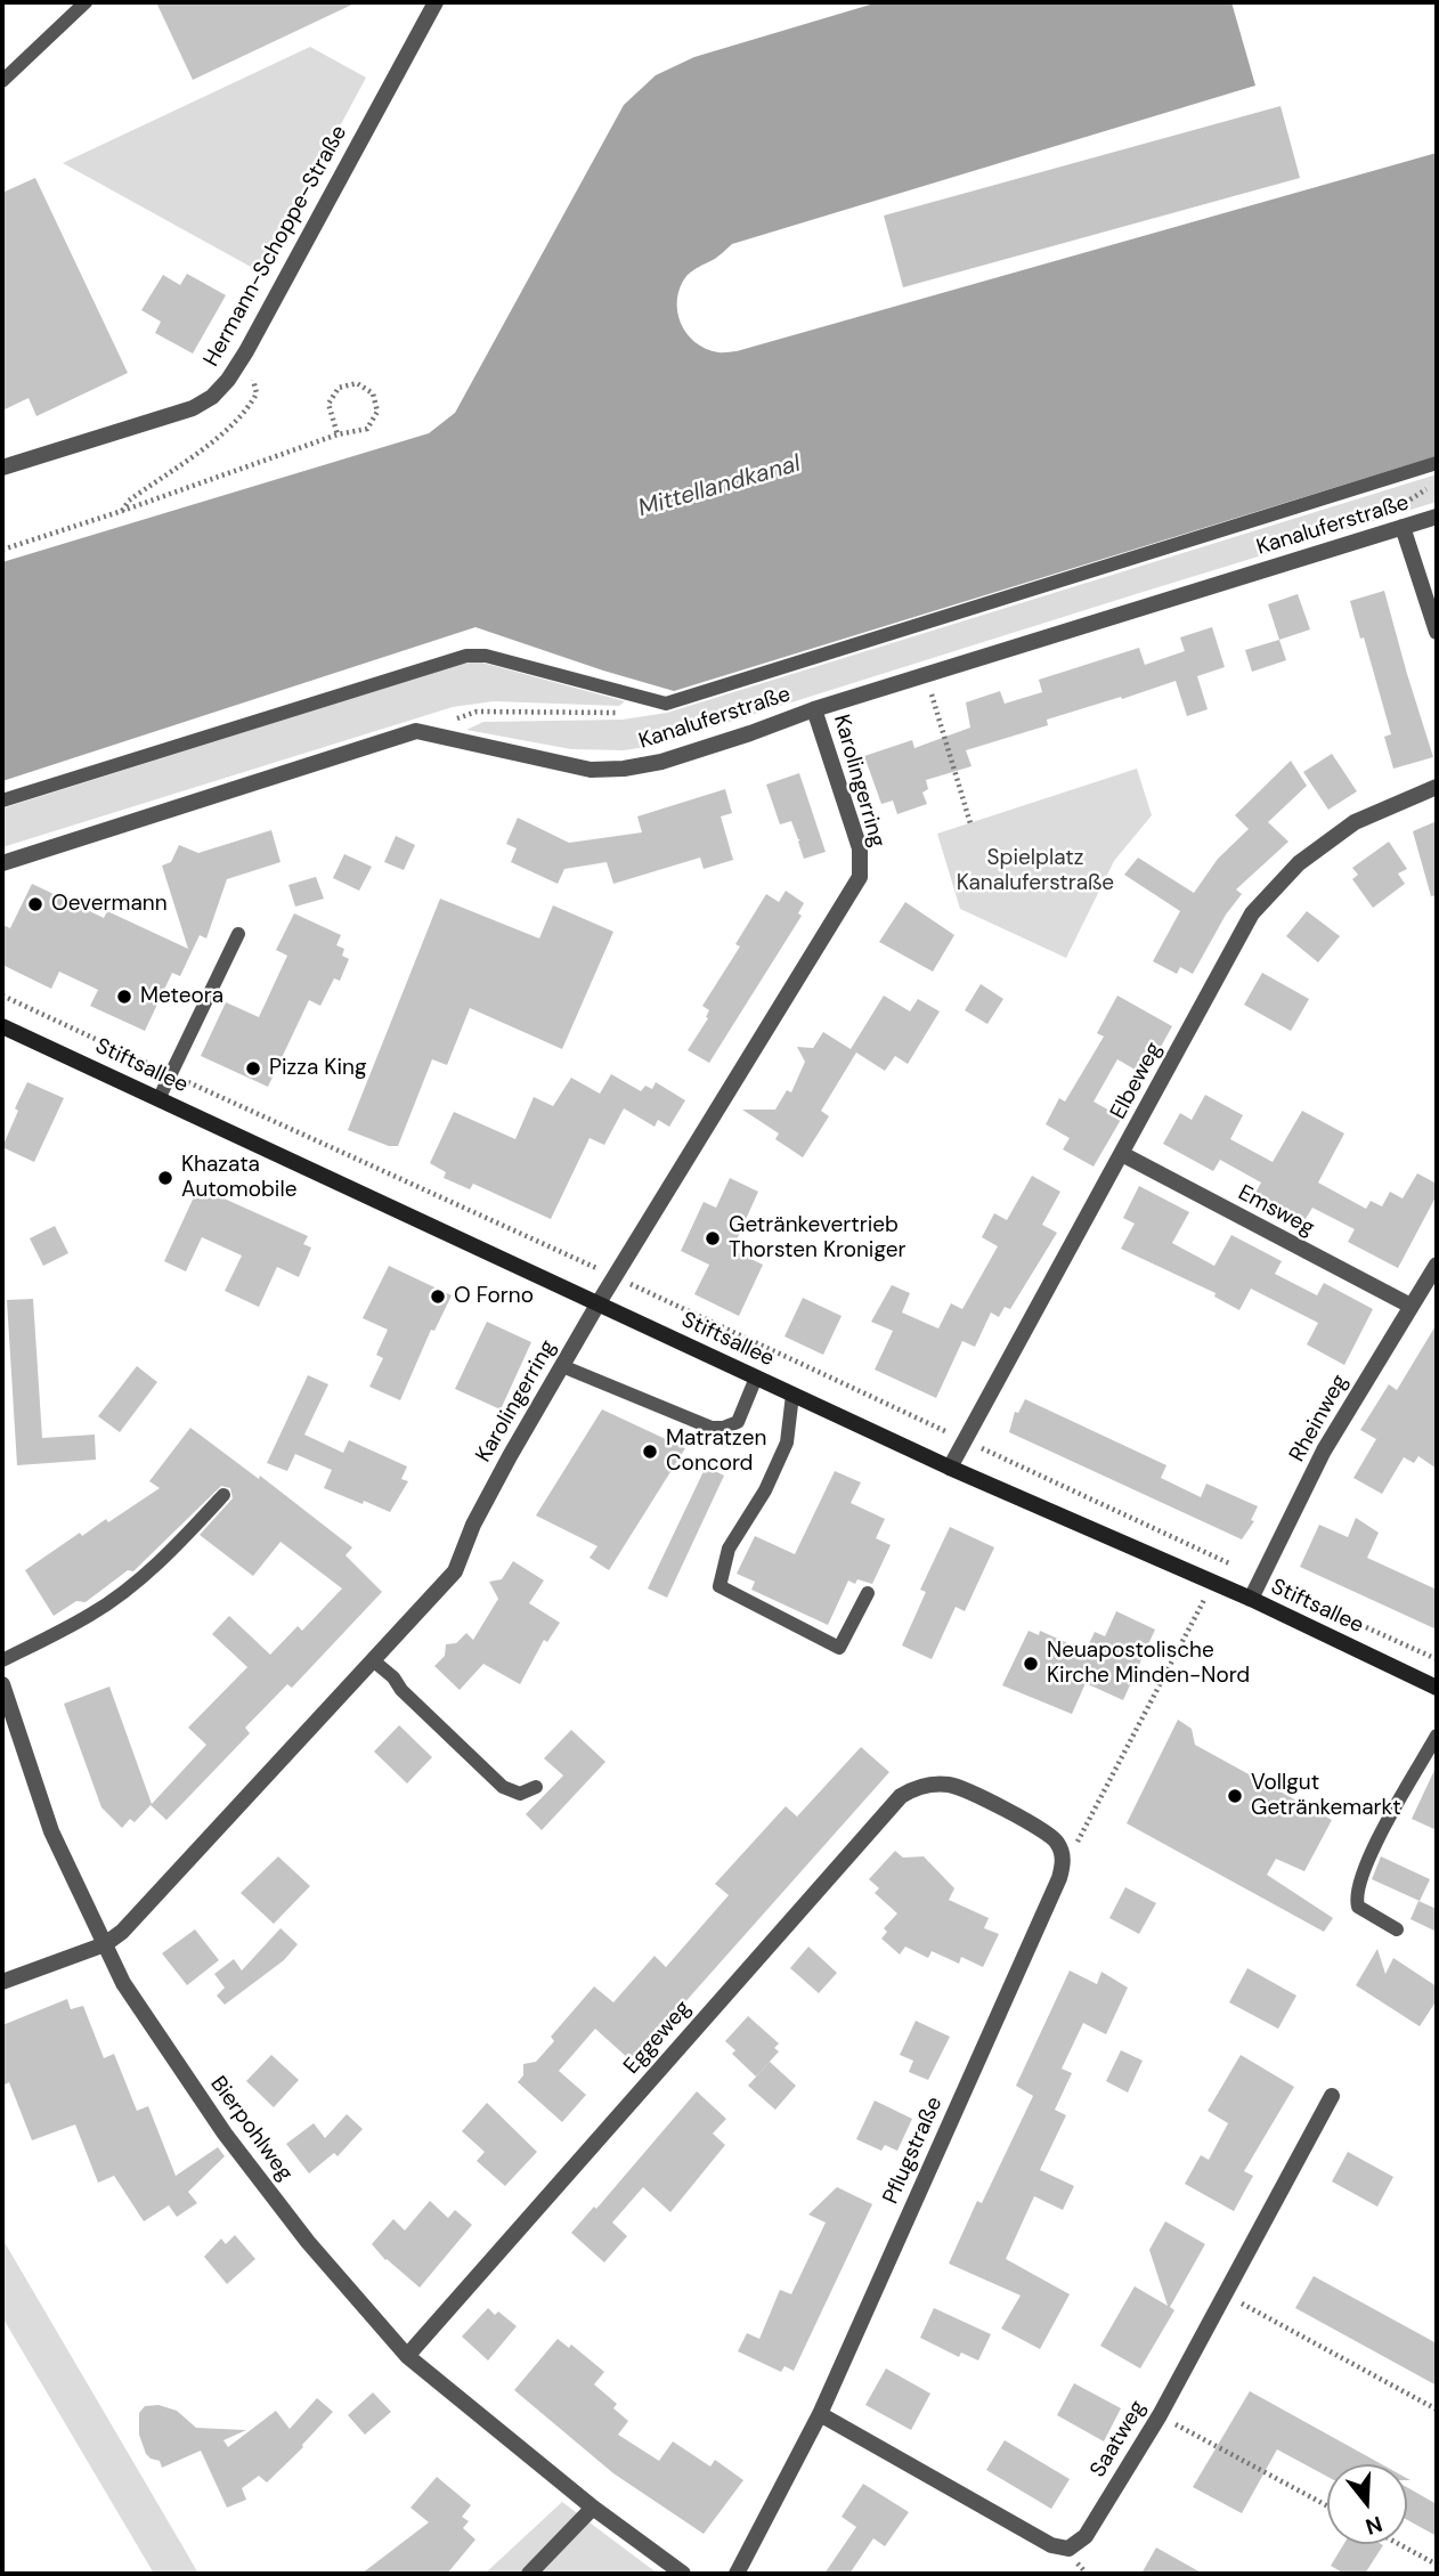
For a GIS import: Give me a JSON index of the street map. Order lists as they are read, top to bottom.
{
  "streets": {
    "main road": ["Stiftsallee"],
    "street": [
      "Hermann-Schoppe-Straße",
      "Kanaluferstraße",
      "Karolingerring",
      "Elbeweg",
      "Emsweg",
      "Rheinweg",
      "Eggeweg",
      "Bierpohlweg",
      "Pflugstraße",
      "Saatweg"
    ]
  },
  "crossings": [
    ["Kanaluferstraße", "Karolingerring"],
    ["Karolingerring", "Stiftsallee"],
    ["Karolingerring", "Bierpohlweg"],
    ["Stiftsallee", "Elbeweg"],
    ["Stiftsallee", "Rheinweg"],
    ["Elbeweg", "Emsweg"],
    ["Emsweg", "Rheinweg"],
    ["Eggeweg", "Bierpohlweg"],
    ["Eggeweg", "Pflugstraße"],
    ["Pflugstraße", "Saatweg"]
  ],
  "water": ["Mittellandkanal"],
  "parks": ["Spielplatz Kanaluferstraße"],
  "places": [
    "Oevermann",
    "Meteora",
    "Pizza King",
    "Khazata Automobile",
    "Getränkevertrieb Thorsten Kroniger",
    "O Forno",
    "Matratzen Concord",
    "Neuapostolische Kirche Minden-Nord",
    "Vollgut Getränkemarkt"
  ],
  "north": "bottom"
}
